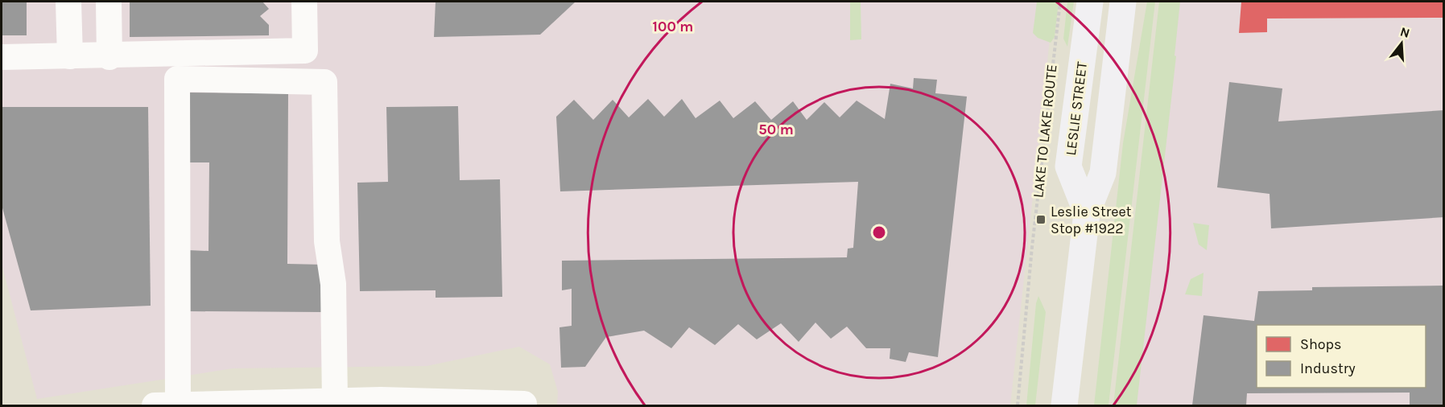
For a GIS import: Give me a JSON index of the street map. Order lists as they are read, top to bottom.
{
  "streets": {
    "main road": ["LESLIE STREET"],
    "path": ["LAKE TO LAKE ROUTE"]
  },
  "places": {
    "transit": ["Leslie Street Stop #1922"]
  },
  "legend": ["Shops", "Industry"],
  "north": "top",
  "rings": ["100 m", "50 m"]
}
